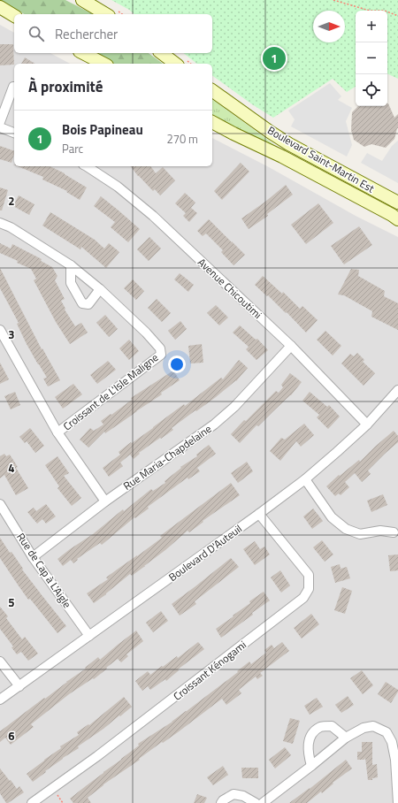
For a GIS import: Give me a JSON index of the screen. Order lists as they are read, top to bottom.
{
  "streets": {
    "main road": ["Boulevard Saint-Martin Est"],
    "street": [
      "Avenue Chicoutimi",
      "Croissant de L'Isle Maligne",
      "Rue Maria-Chapdelaine",
      "Boulevard D'Auteuil",
      "Rue de Cap à L'Aigle",
      "Croissant Kénogami"
    ]
  },
  "crossings": [
    ["Avenue Chicoutimi", "Rue Maria-Chapdelaine"],
    ["Avenue Chicoutimi", "Boulevard D'Auteuil"],
    ["Rue Maria-Chapdelaine", "Rue de Cap à L'Aigle"],
    ["Boulevard D'Auteuil", "Rue de Cap à L'Aigle"],
    ["Boulevard D'Auteuil", "Croissant Kénogami"]
  ],
  "north": "right",
  "page": {
    "map_buttons": ["+", "−"],
    "search": "Rechercher",
    "pins": "1",
    "heading": "À proximité",
    "list": [
      {
        "mark": "1",
        "name": "Bois Papineau",
        "note": "Parc",
        "value": "270 m"
      }
    ]
  },
  "grid": {
    "rows": [
      "2",
      "3",
      "4",
      "5",
      "6"
    ]
  }
}
